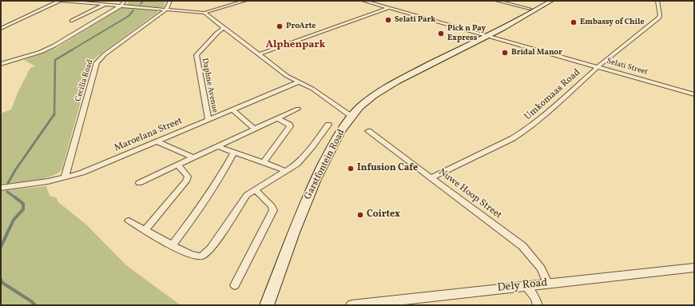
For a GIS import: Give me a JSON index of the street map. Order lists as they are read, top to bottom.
{
  "streets": {
    "main road": ["Garstfontein Road"],
    "street": [
      "Selati Street",
      "Cecilia Road",
      "Daphne Avenue",
      "Umkomaas Road",
      "Maroelana Street",
      "Nuwe Hoop Street",
      "Dely Road"
    ]
  },
  "crossings": [
    ["Selati Street", "Umkomaas Road"],
    ["Selati Street", "Garstfontein Road"],
    ["Cecilia Road", "Maroelana Street"],
    ["Daphne Avenue", "Maroelana Street"],
    ["Umkomaas Road", "Nuwe Hoop Street"],
    ["Nuwe Hoop Street", "Dely Road"]
  ],
  "districts": ["Alphenpark"],
  "places": [
    "Selati Park",
    "Embassy of Chile",
    "ProArte",
    "Pick n Pay Express",
    "Bridal Manor",
    "Infusion Cafe",
    "Coirtex"
  ]
}
